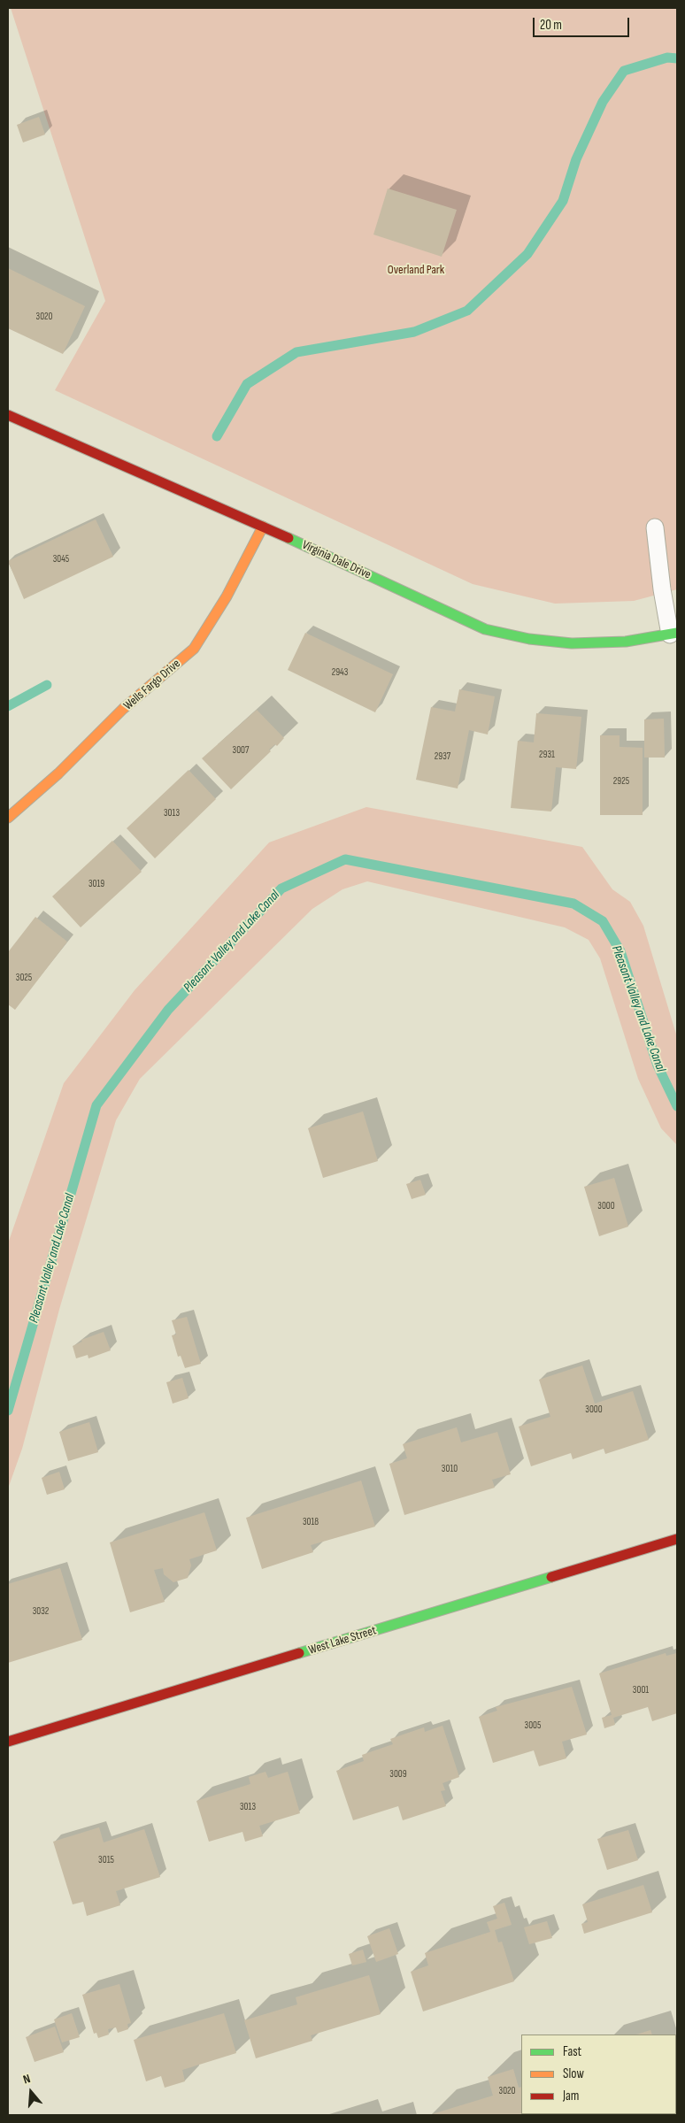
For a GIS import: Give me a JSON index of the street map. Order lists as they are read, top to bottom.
{
  "streets": {
    "street": ["Virginia Dale Drive", "Wells Fargo Drive", "West Lake Street"]
  },
  "crossings": [
    ["Virginia Dale Drive", "Wells Fargo Drive"]
  ],
  "water": ["Pleasant Valley and Lake Canal"],
  "parks": ["Overland Park"],
  "house_numbers": [
    "3020",
    "3045",
    "2943",
    "3007",
    "2931",
    "2937",
    "2925",
    "3013",
    "3019",
    "3025",
    "3000",
    "3000",
    "3010",
    "3018",
    "3032",
    "3001",
    "3005",
    "3009",
    "3013",
    "3015",
    "3020"
  ],
  "legend": ["Fast", "Slow", "Jam"],
  "scale_bar": "20 m",
  "north": "top"
}
